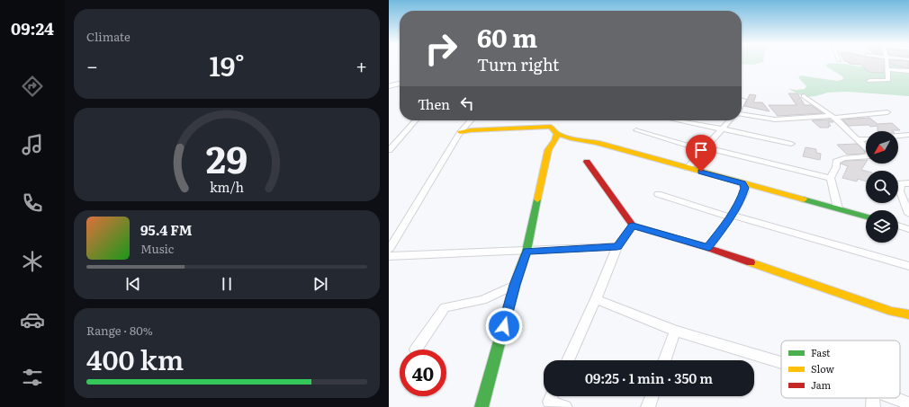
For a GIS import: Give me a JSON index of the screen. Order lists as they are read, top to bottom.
{
  "legend": ["Fast", "Slow", "Jam"],
  "north": "bottom left",
  "page": {
    "tabs": "09:24",
    "tile": [
      "Climate",
      ["Range · 80%", "400 km"]
    ],
    "turn": ["60 m", "Turn right"],
    "heat": ["−", "19°", "+"],
    "then": "Then",
    "song": ["95.4 FM", "Music"],
    "limit": "40",
    "trip": "09:25 · 1 min · 350 m",
    "gauge": ["29", "km/h"]
  }
}
